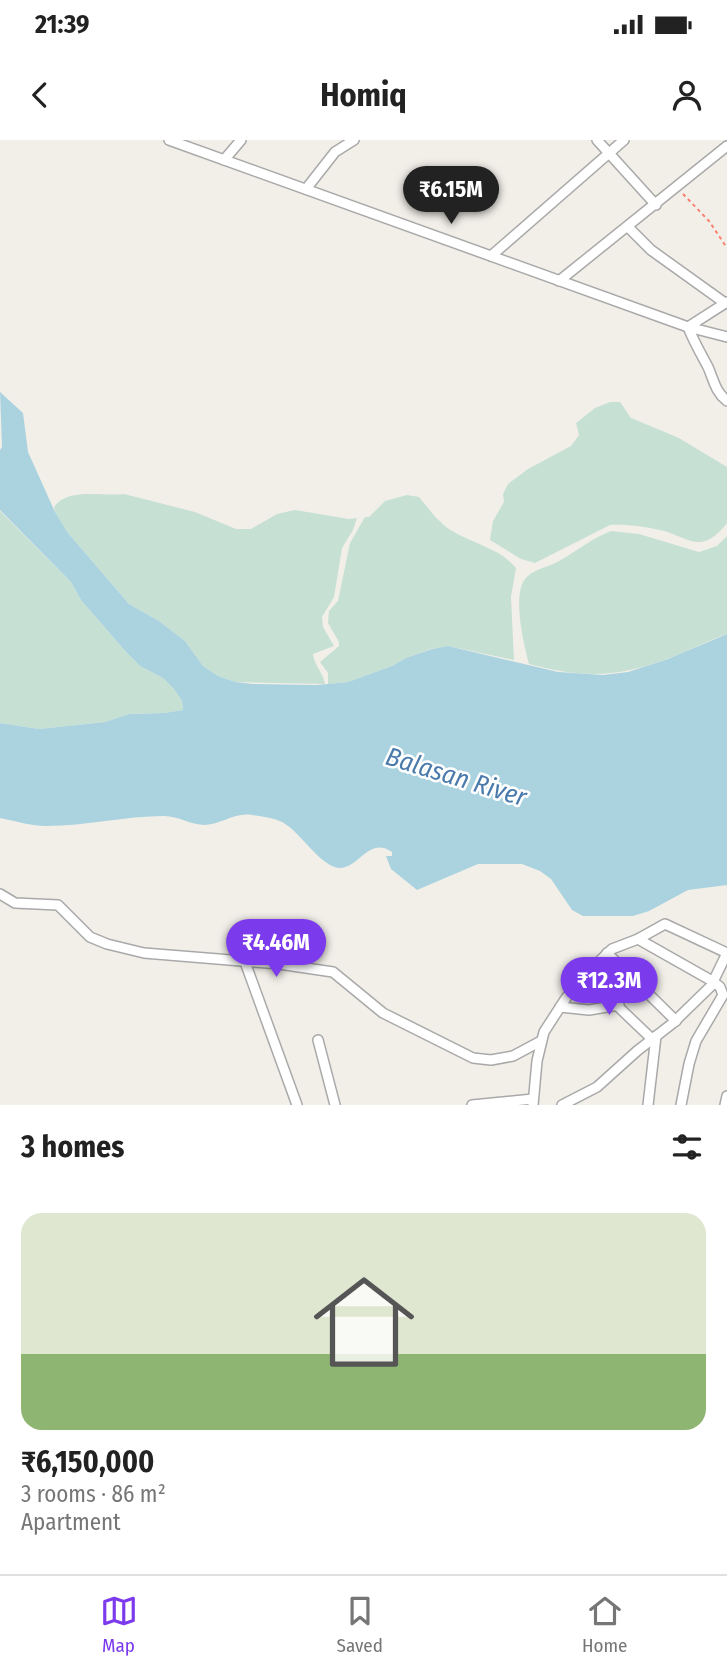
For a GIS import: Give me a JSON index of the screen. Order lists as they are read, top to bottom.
{
  "water": ["Balasan River"],
  "page": {
    "status": "21:39",
    "header": "Homiq",
    "price": ["₹6.15M", "₹4.46M", "₹12.3M"],
    "heading": "3 homes",
    "list": [
      {
        "name": "₹6,150,000",
        "note": "3 rooms · 86 m² · Apartment"
      }
    ],
    "tabs": ["Map", "Saved", "Home"]
  }
}
